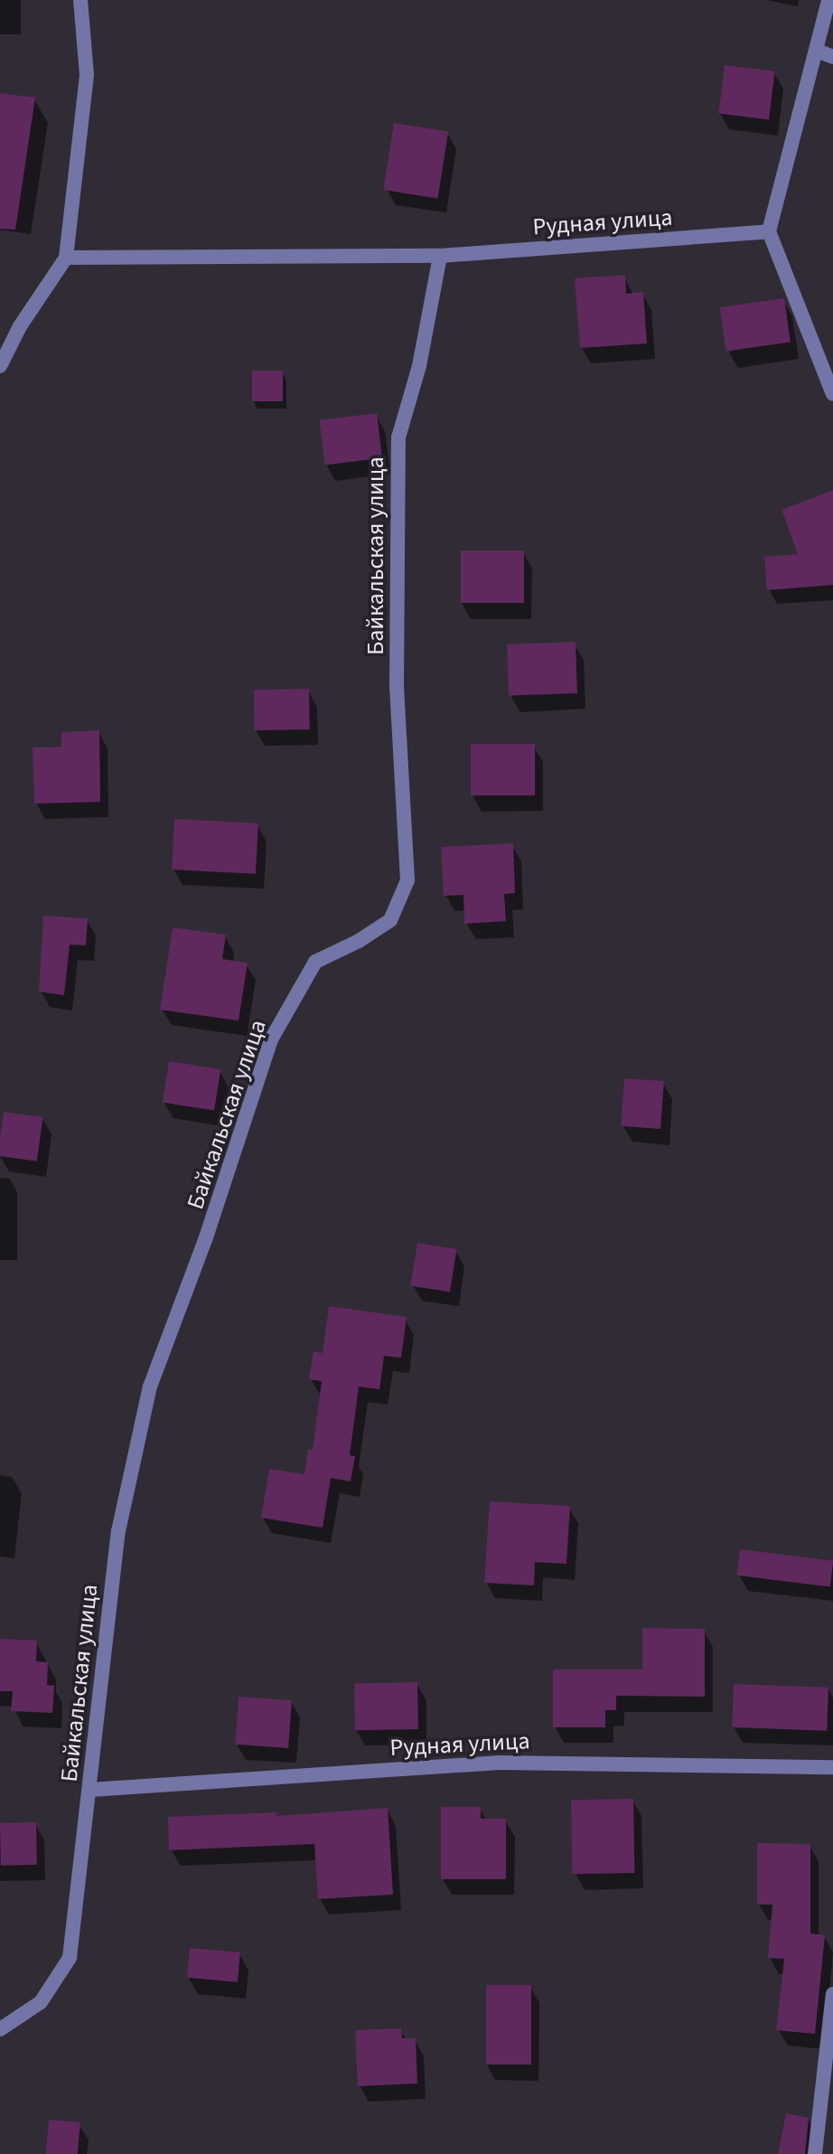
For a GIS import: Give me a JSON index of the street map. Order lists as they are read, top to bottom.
{
  "streets": {
    "street": ["Рудная улица", "Байкальская улица"]
  },
  "crossings": [
    ["Рудная улица", "Байкальская улица"]
  ]
}
